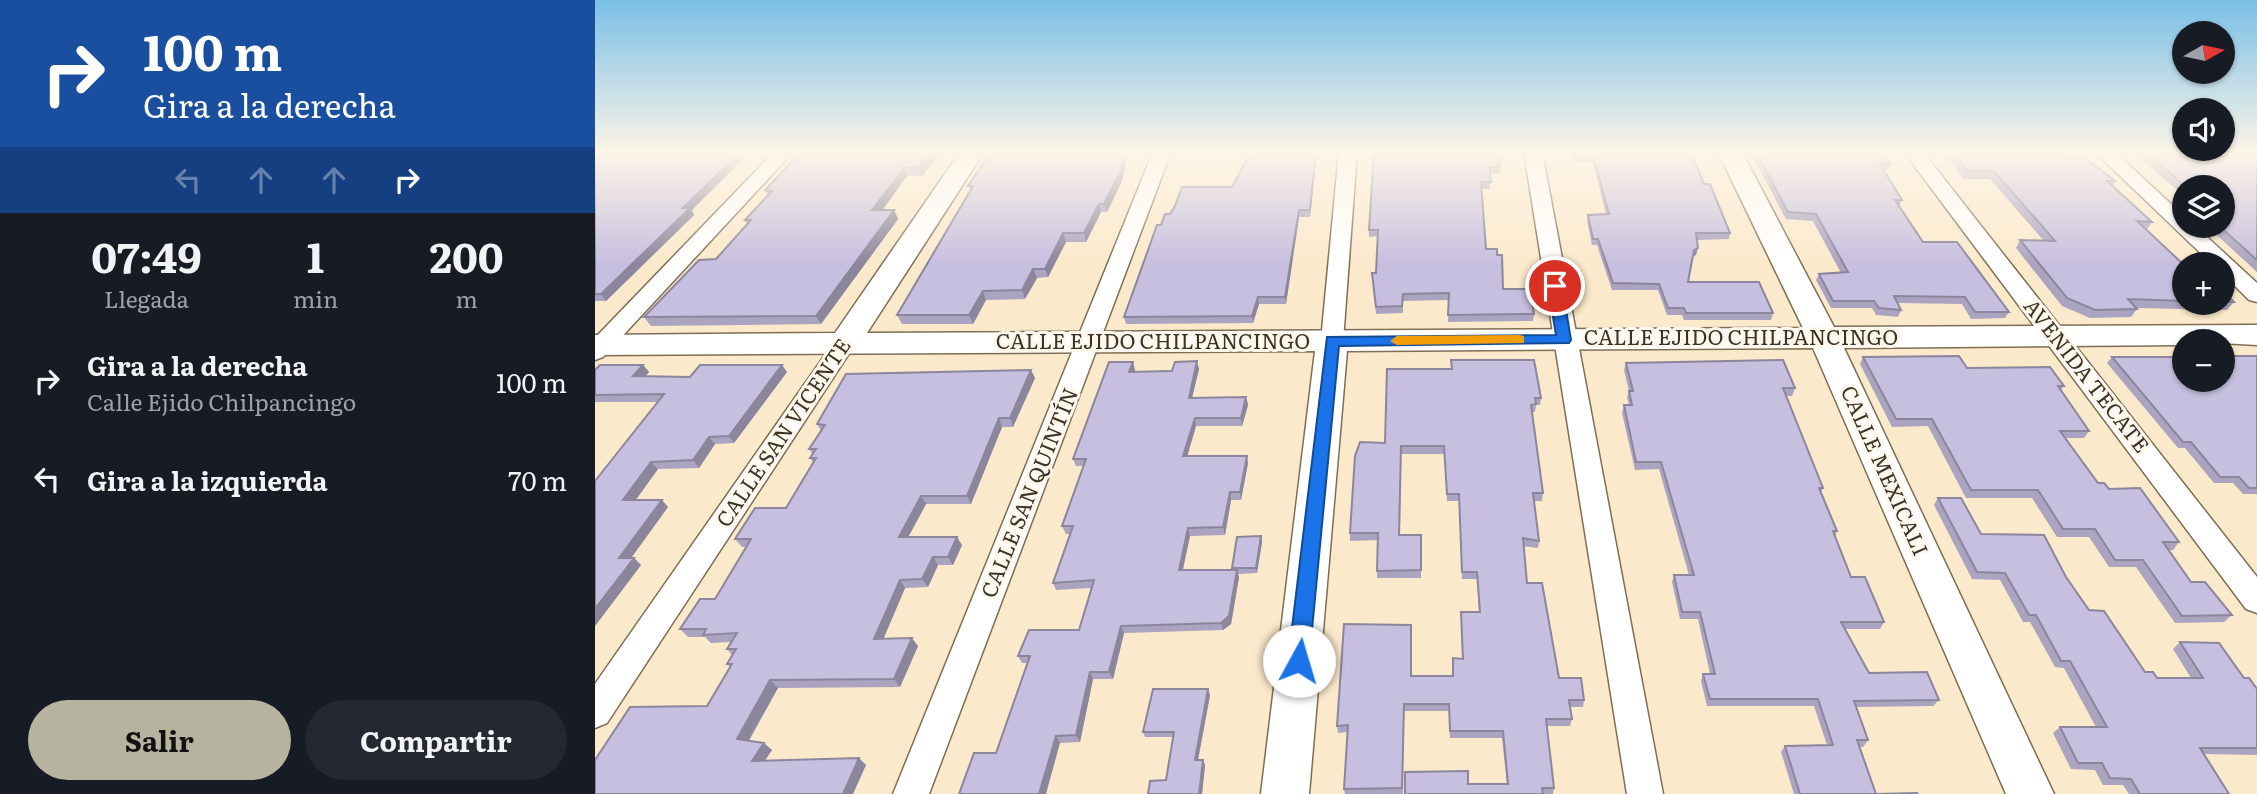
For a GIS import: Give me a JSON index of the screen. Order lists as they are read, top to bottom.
{
  "streets": {
    "street": [
      "CALLE EJIDO CHILPANCINGO",
      "AVENIDA TECATE",
      "CALLE SAN VICENTE",
      "CALLE MEXICALI",
      "CALLE SAN QUINTÍN"
    ]
  },
  "crossings": [
    ["CALLE EJIDO CHILPANCINGO", "AVENIDA TECATE"],
    ["CALLE EJIDO CHILPANCINGO", "CALLE SAN VICENTE"],
    ["CALLE EJIDO CHILPANCINGO", "CALLE MEXICALI"],
    ["CALLE EJIDO CHILPANCINGO", "CALLE SAN QUINTÍN"]
  ],
  "north": "right",
  "page": {
    "turn": ["100 m", "Gira a la derecha"],
    "map_buttons": ["+", "−"],
    "eta": [
      "07:49",
      "Llegada",
      "1",
      "min",
      "200",
      "m"
    ],
    "list": [
      {
        "name": "Gira a la derecha",
        "note": "Calle Ejido Chilpancingo",
        "value": "100 m"
      },
      {
        "name": "Gira a la izquierda",
        "value": "70 m"
      }
    ],
    "buttons": ["Salir", "Compartir"]
  }
}
